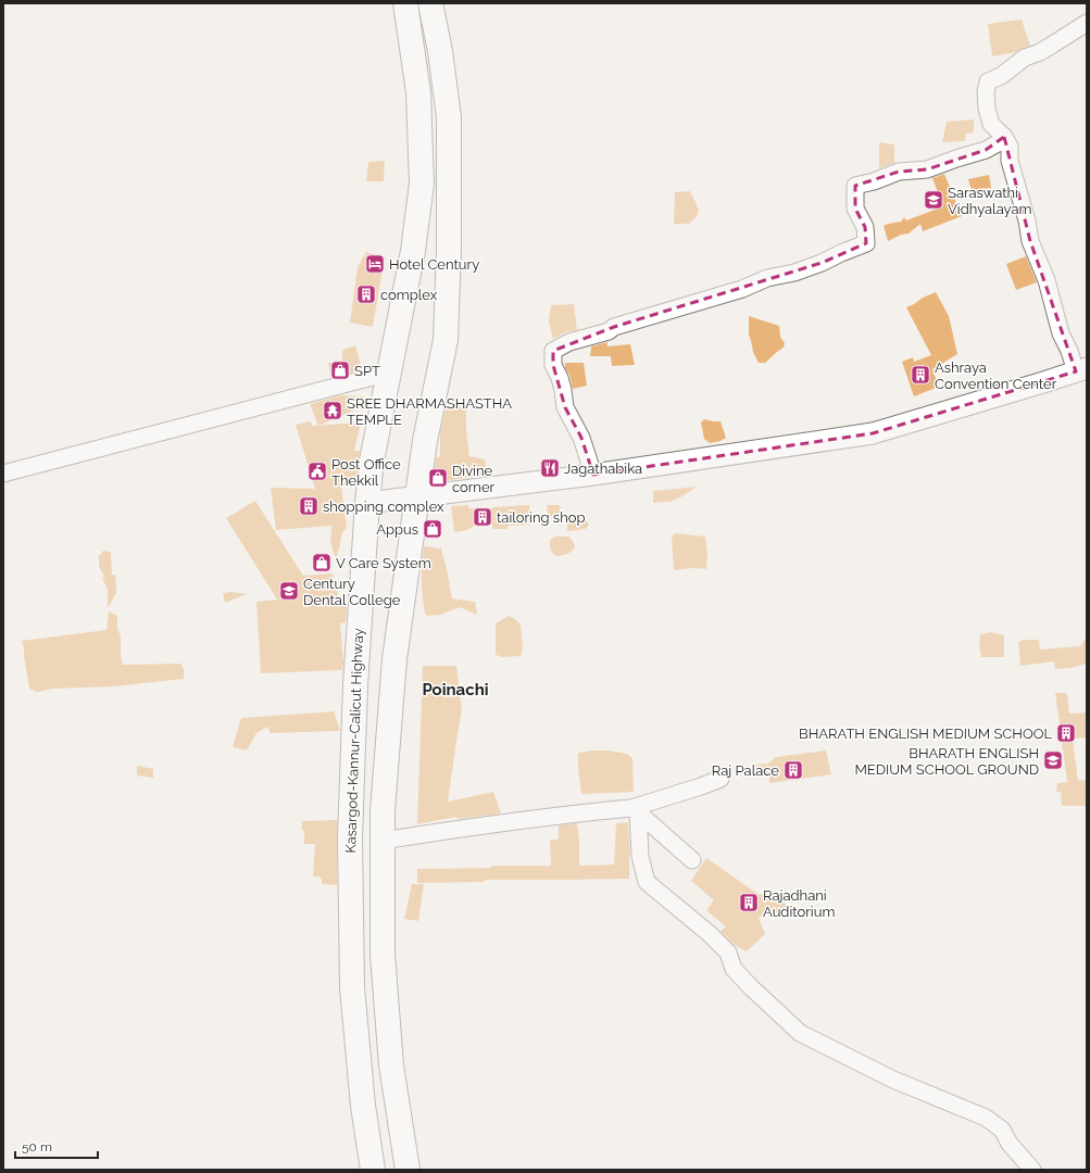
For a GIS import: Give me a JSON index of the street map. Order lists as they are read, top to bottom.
{
  "streets": {
    "highway": ["Kasargod-Kannur-Calicut Highway"]
  },
  "districts": ["Poinachi"],
  "places": {
    "school or university": ["Saraswathi Vidhyalayam", "Century Dental College", "BHARATH ENGLISH MEDIUM SCHOOL GROUND"],
    "hotel": ["Hotel Century"],
    "building": [
      "complex",
      "Ashraya Convention Center",
      "shopping complex",
      "tailoring shop",
      "BHARATH ENGLISH MEDIUM SCHOOL",
      "Raj Palace",
      "Rajadhani Auditorium"
    ],
    "shop": [
      "SPT",
      "Divine corner",
      "Appus",
      "V Care System"
    ],
    "temple": ["SREE DHARMASHASTHA TEMPLE"],
    "restaurant": ["Jagathabika"],
    "public building": ["Post Office Thekkil"]
  },
  "scale_bar": "50 m"
}
